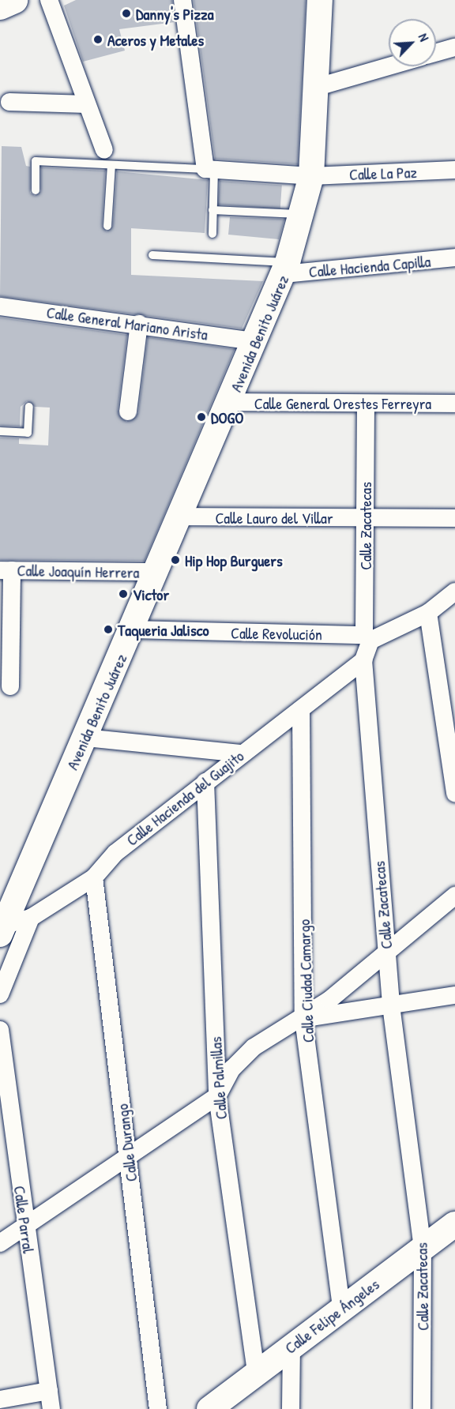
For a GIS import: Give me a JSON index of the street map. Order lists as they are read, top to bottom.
{
  "streets": {
    "street": [
      "Calle La Paz",
      "Calle Hacienda Capilla",
      "Calle General Mariano Arista",
      "Avenida Benito Juárez",
      "Calle General Orestes Ferreyra",
      "Calle Lauro del Villar",
      "Calle Zacatecas",
      "Calle Joaquín Herrera",
      "Calle Revolución",
      "Calle Hacienda del Guajito",
      "Calle Ciudad Camargo",
      "Calle Palmillas",
      "Calle Durango",
      "Calle Parral",
      "Calle Felipe Ángeles"
    ]
  },
  "crossings": [
    ["Calle La Paz", "Avenida Benito Juárez"],
    ["Calle Hacienda Capilla", "Avenida Benito Juárez"],
    ["Calle General Mariano Arista", "Avenida Benito Juárez"],
    ["Avenida Benito Juárez", "Calle General Orestes Ferreyra"],
    ["Avenida Benito Juárez", "Calle Lauro del Villar"],
    ["Avenida Benito Juárez", "Calle Joaquín Herrera"],
    ["Avenida Benito Juárez", "Calle Revolución"],
    ["Avenida Benito Juárez", "Calle Hacienda del Guajito"],
    ["Calle General Orestes Ferreyra", "Calle Zacatecas"],
    ["Calle Lauro del Villar", "Calle Zacatecas"],
    ["Calle Zacatecas", "Calle Revolución"],
    ["Calle Zacatecas", "Calle Hacienda del Guajito"],
    ["Calle Zacatecas", "Calle Felipe Ángeles"],
    ["Calle Hacienda del Guajito", "Calle Ciudad Camargo"],
    ["Calle Hacienda del Guajito", "Calle Palmillas"],
    ["Calle Hacienda del Guajito", "Calle Durango"],
    ["Calle Ciudad Camargo", "Calle Felipe Ángeles"],
    ["Calle Palmillas", "Calle Felipe Ángeles"]
  ],
  "places": [
    "Danny's Pizza",
    "Aceros y Metales",
    "DOGO",
    "Hip Hop Burguers",
    "Victor",
    "Taqueria Jalisco"
  ],
  "north": "top right"
}
